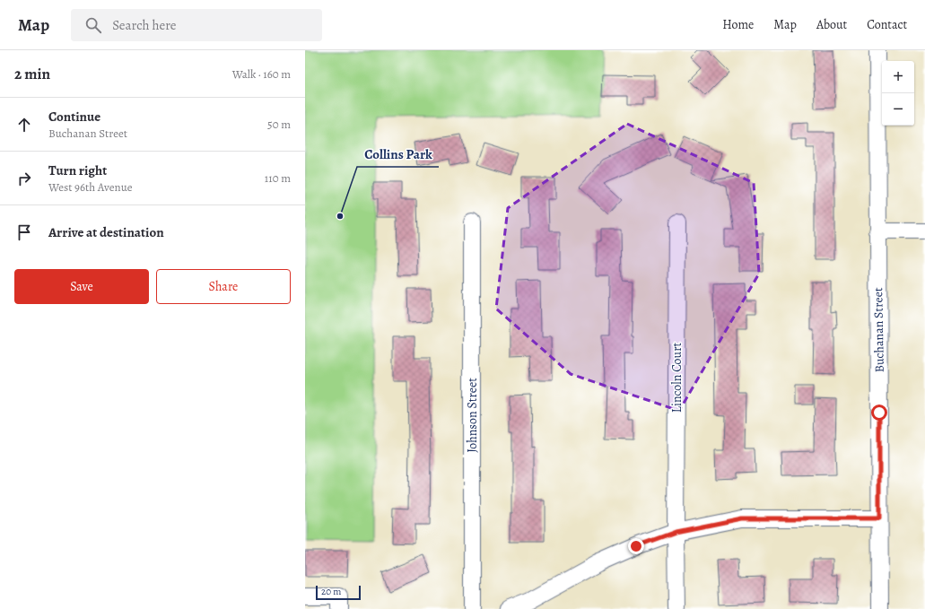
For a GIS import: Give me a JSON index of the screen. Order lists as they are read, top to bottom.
{
  "streets": {
    "street": ["Buchanan Street", "Lincoln Court", "Johnson Street"]
  },
  "places": ["Collins Park"],
  "scale_bar": "20 m",
  "page": {
    "header": "Map",
    "search": "Search here",
    "nav": [
      "Home",
      "Map",
      "About",
      "Contact"
    ],
    "heading": ["2 min", "Walk · 160 m"],
    "map_buttons": ["+", "−"],
    "list": [
      ["Continue", "Buchanan Street", "50 m"],
      ["Turn right", "West 96th Avenue", "110 m"],
      "Arrive at destination"
    ],
    "buttons": ["Save", "Share"],
    "scale": "20 m"
  }
}
